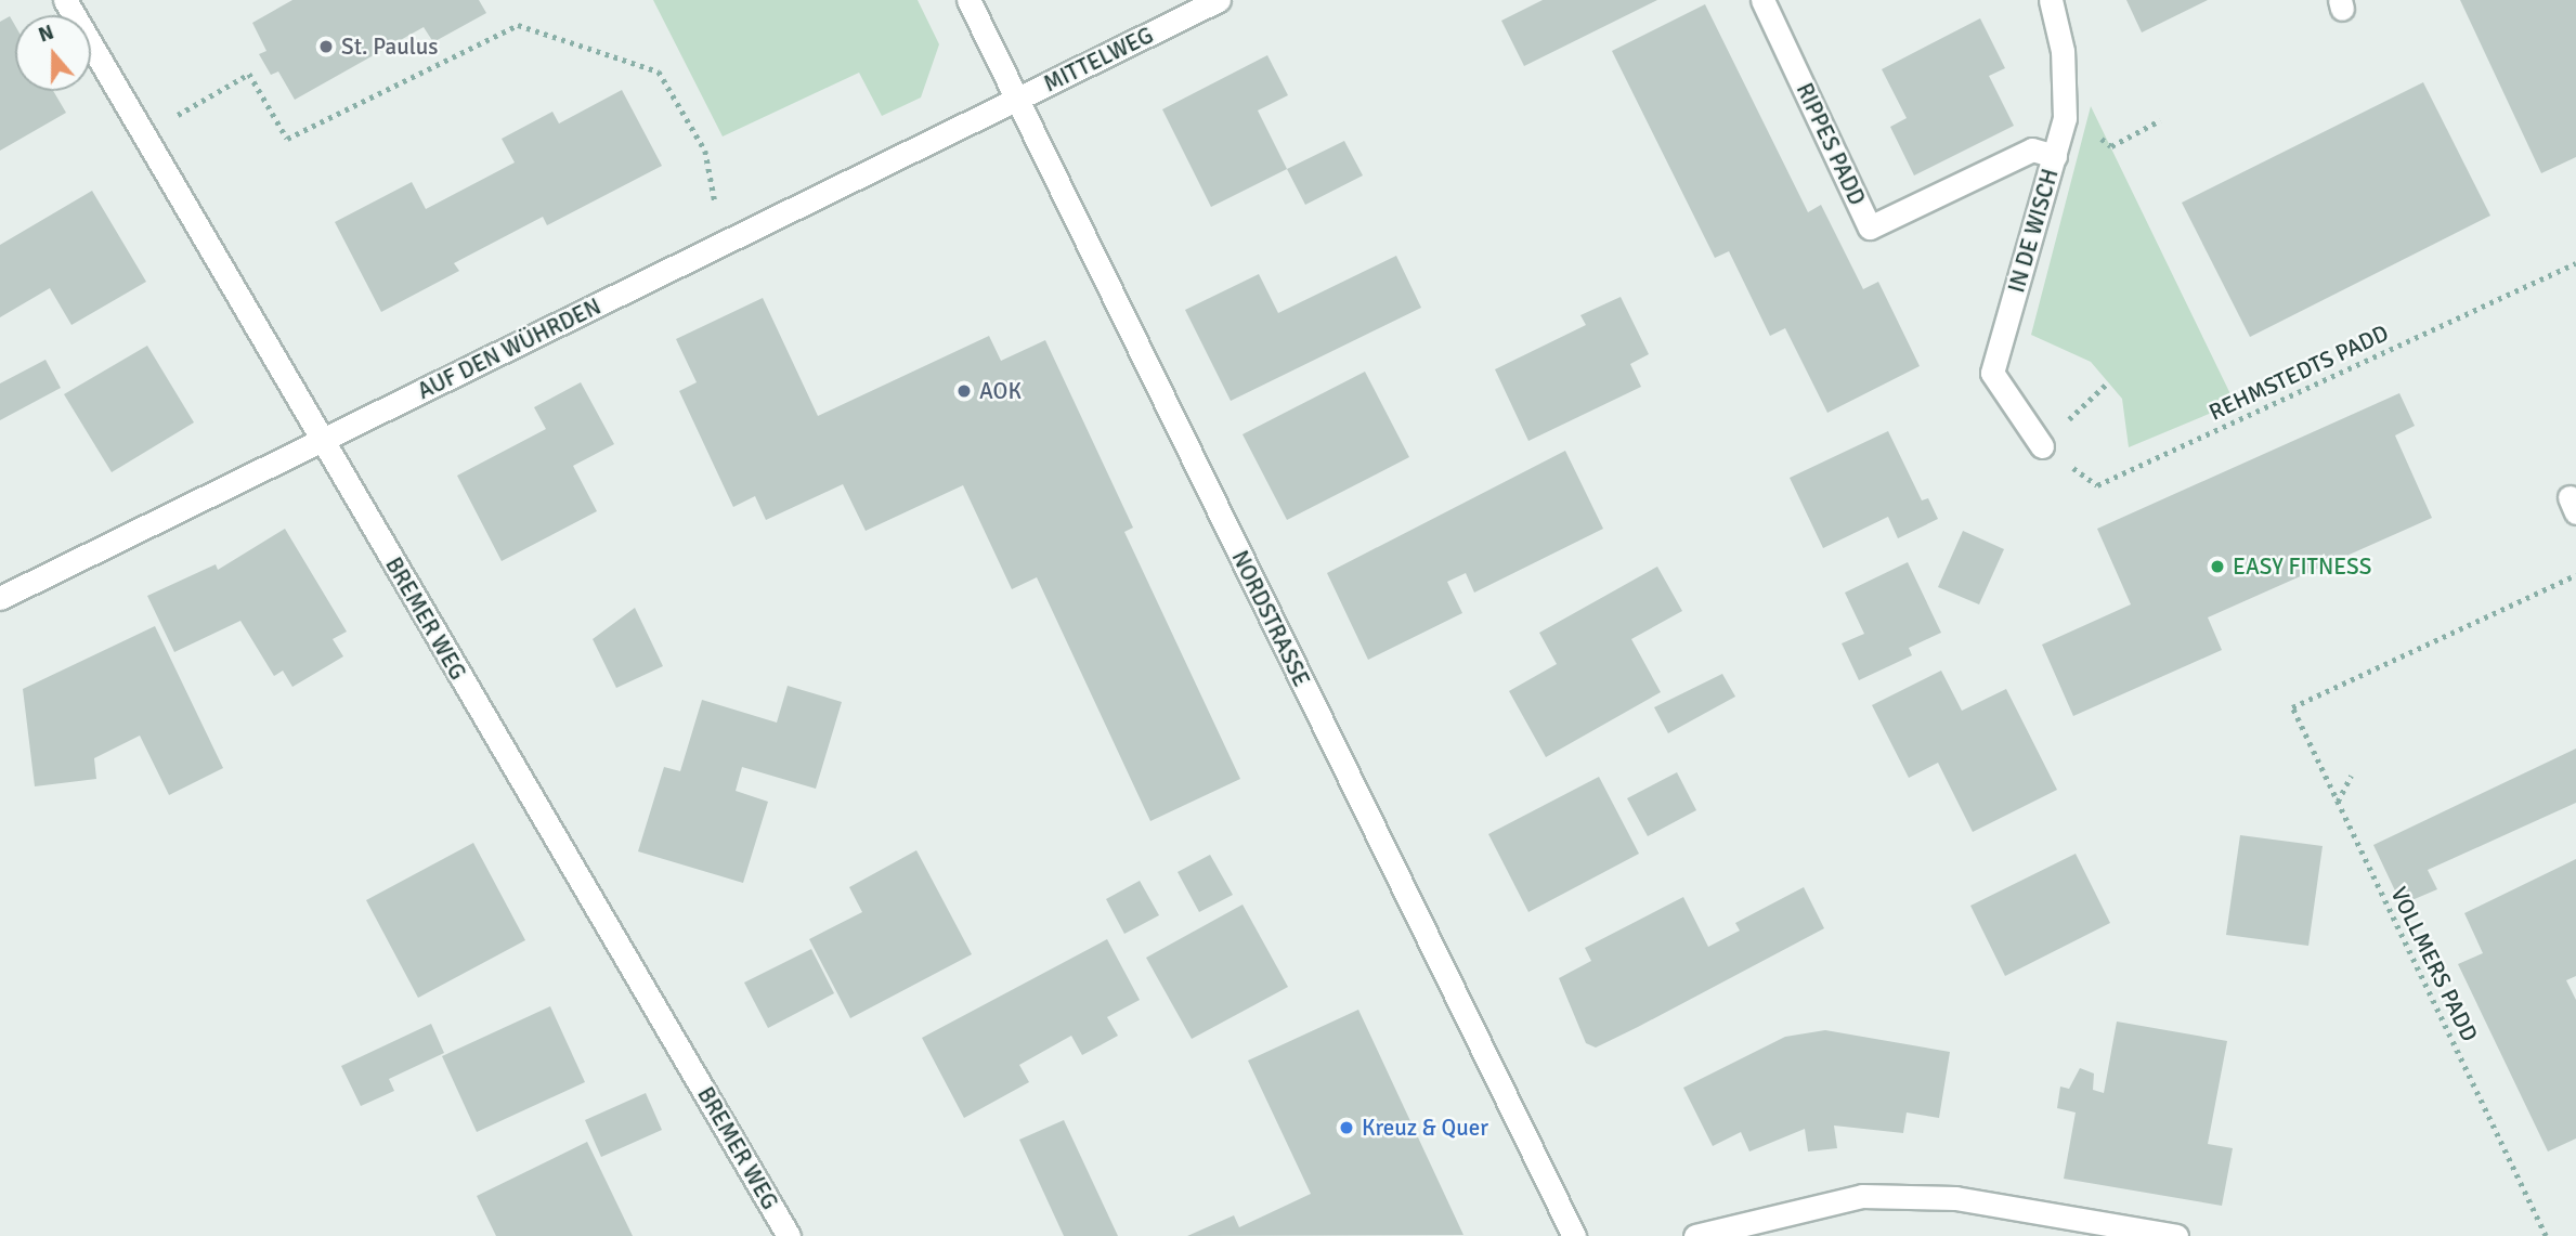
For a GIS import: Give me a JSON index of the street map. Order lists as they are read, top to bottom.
{
  "streets": {
    "street": [
      "MITTELWEG",
      "RIPPES PADD",
      "IN DE WISCH",
      "AUF DEN WÜHRDEN",
      "BREMER WEG",
      "NORDSTRASSE"
    ],
    "path": ["REHMSTEDTS PADD", "VOLLMERS PADD"]
  },
  "crossings": [
    ["MITTELWEG", "AUF DEN WÜHRDEN"],
    ["MITTELWEG", "NORDSTRASSE"],
    ["RIPPES PADD", "IN DE WISCH"],
    ["IN DE WISCH", "REHMSTEDTS PADD"],
    ["AUF DEN WÜHRDEN", "BREMER WEG"],
    ["AUF DEN WÜHRDEN", "NORDSTRASSE"]
  ],
  "places": [
    "St. Paulus",
    "AOK",
    "EASY FITNESS",
    "Kreuz & Quer"
  ],
  "north": "top"
}
